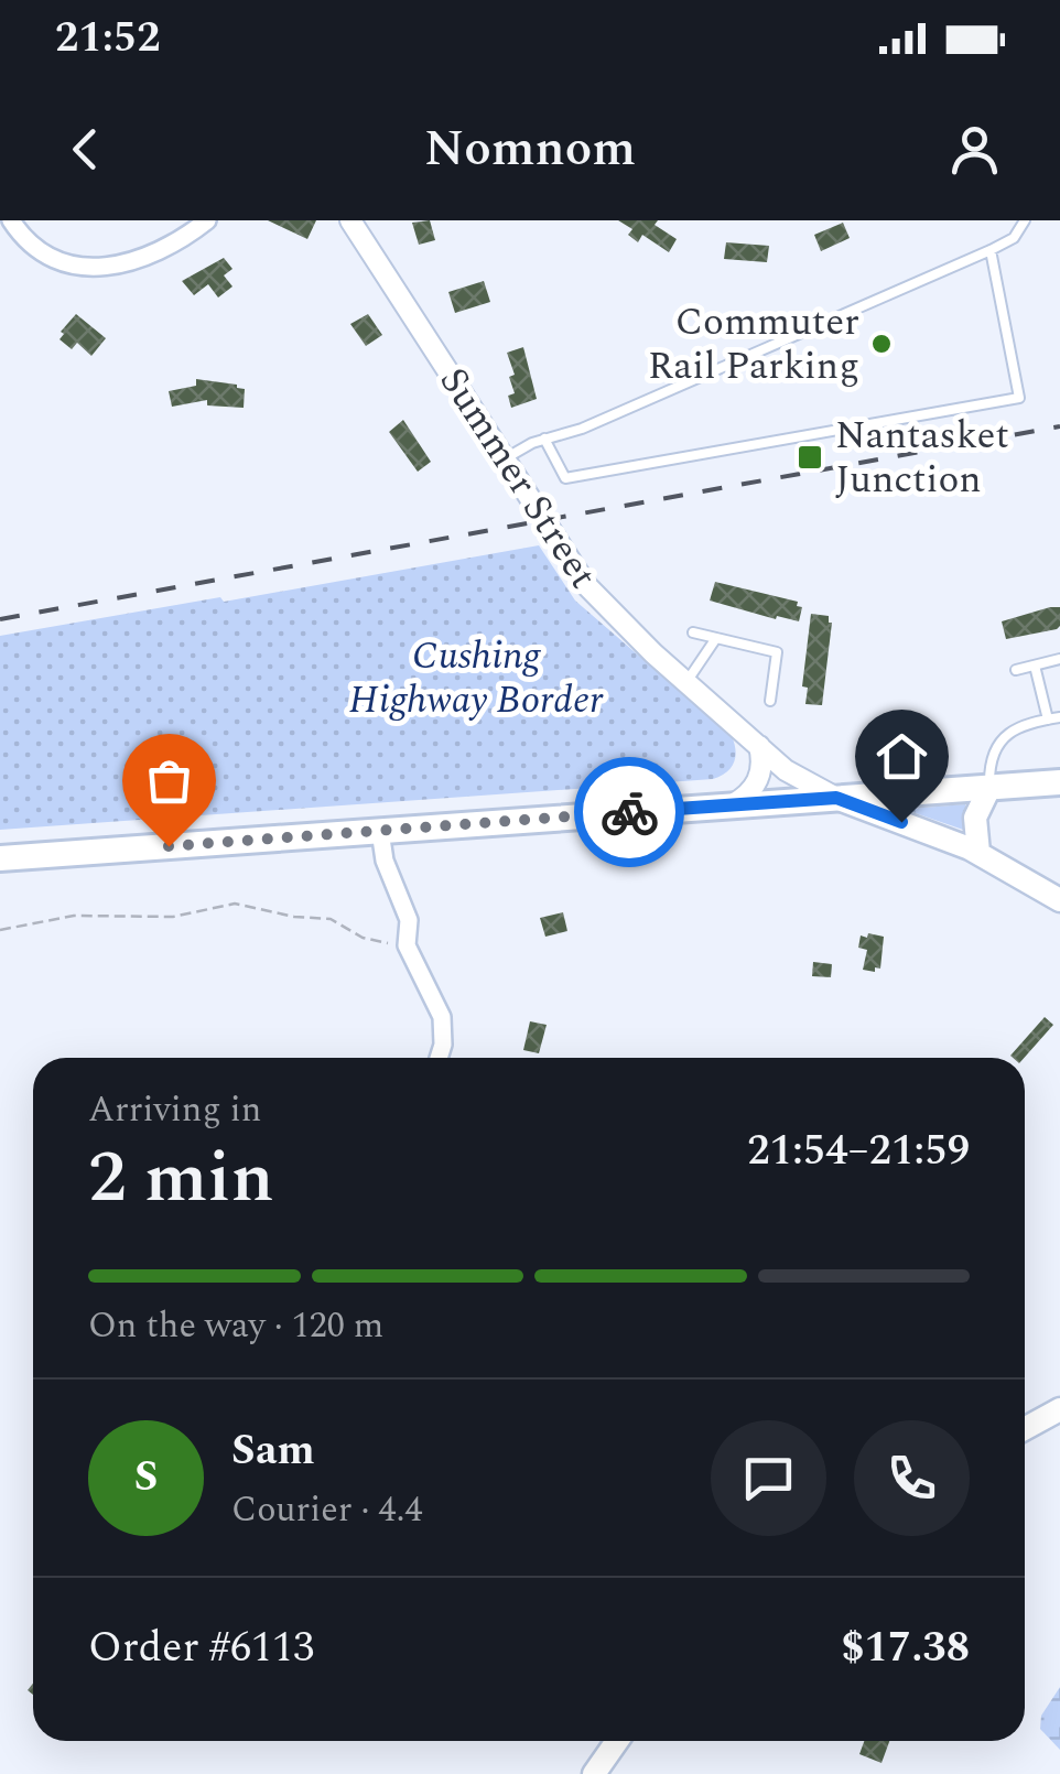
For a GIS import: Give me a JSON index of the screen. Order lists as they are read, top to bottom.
{
  "streets": {
    "main road": ["Summer Street"]
  },
  "parks": ["Cushing Highway Border"],
  "places": {
    "other": ["Commuter Rail Parking"],
    "transit": ["Nantasket Junction"]
  },
  "page": {
    "status": "21:52",
    "header": "Nomnom",
    "heading": ["2 min", "Arriving in", "21:54–21:59"],
    "panel": [
      "Sam",
      "Courier · 4.4",
      "Order #6113",
      "$17.38"
    ],
    "bar": "On the way · 120 m",
    "round": "S"
  }
}
